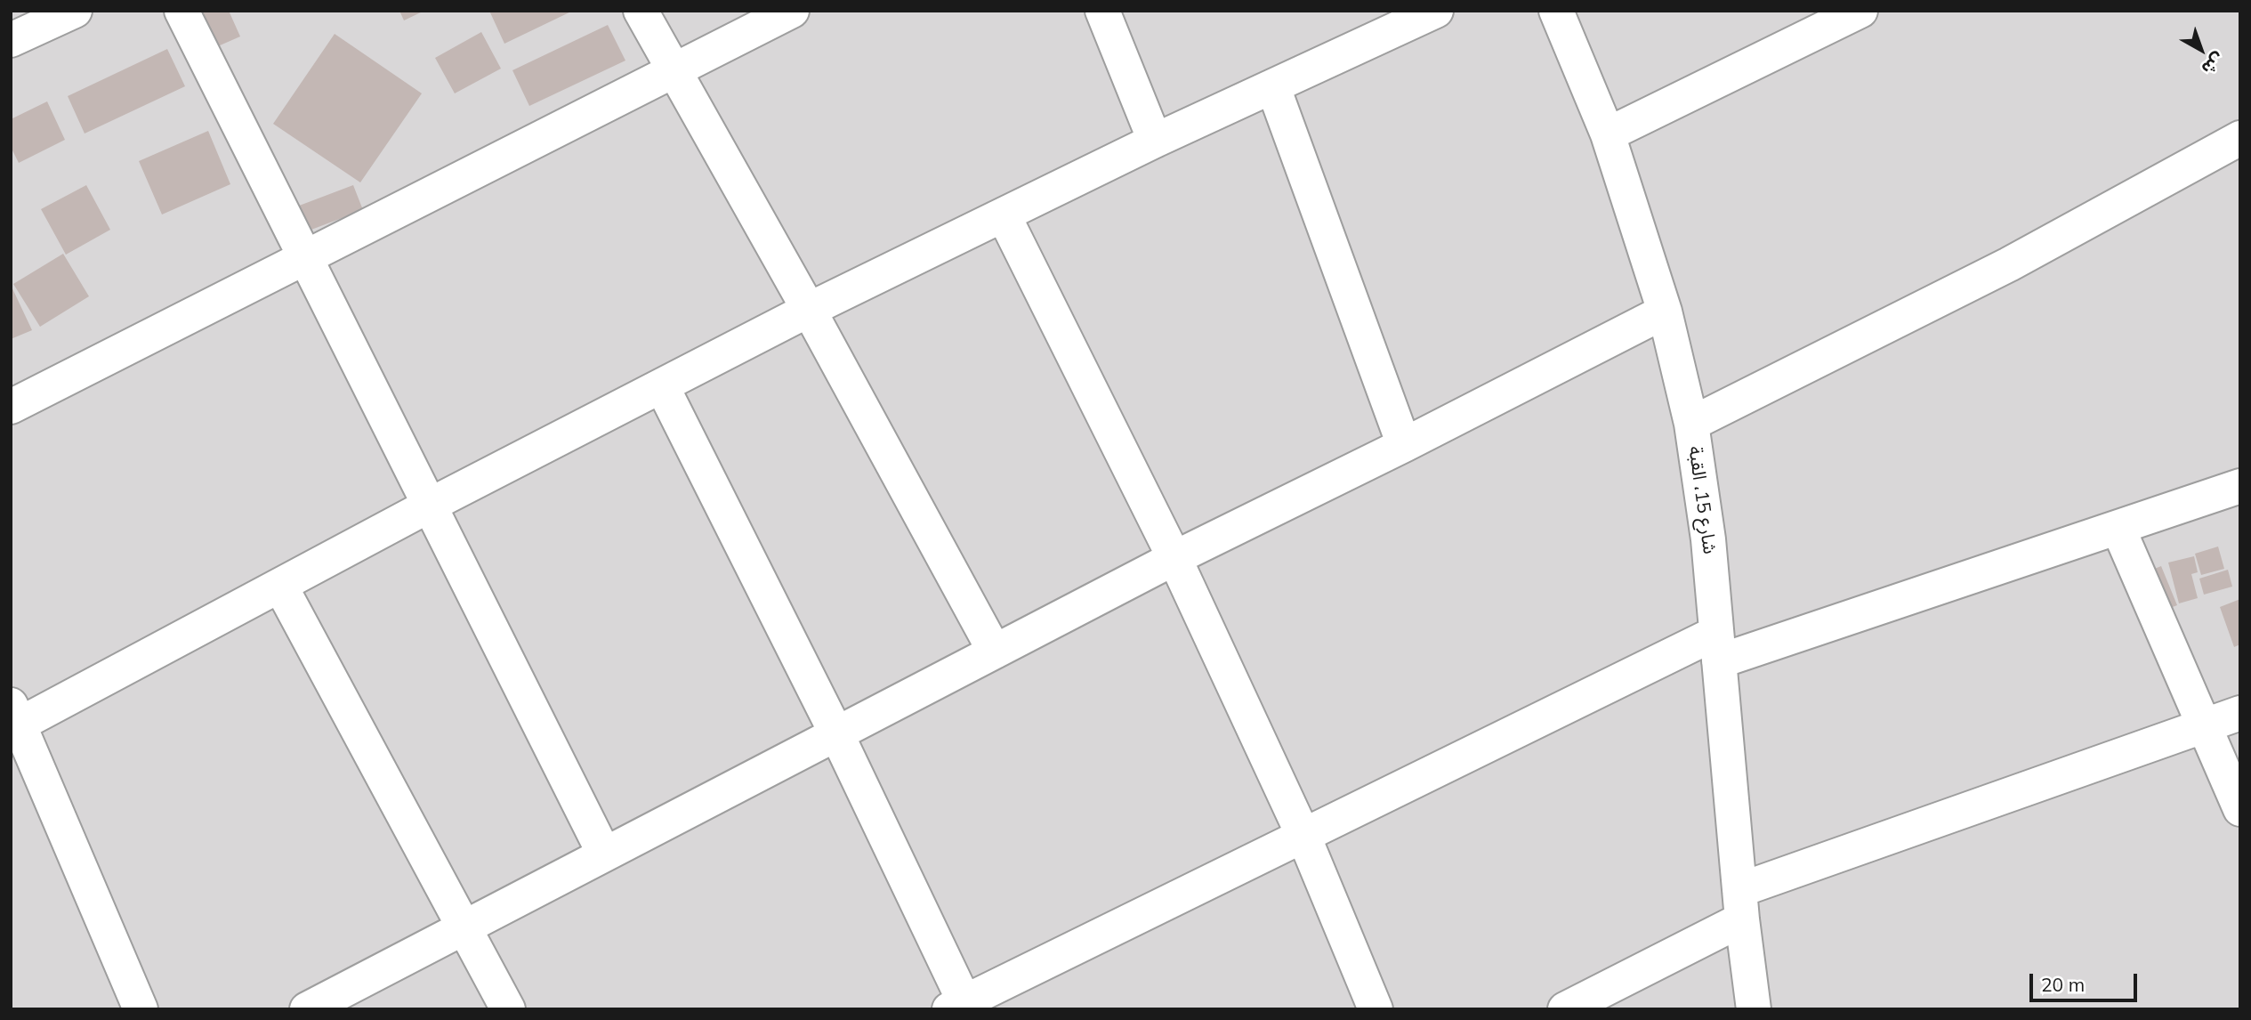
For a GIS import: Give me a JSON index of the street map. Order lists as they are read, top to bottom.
{
  "streets": {
    "street": ["شارع 15، القبة"]
  },
  "scale_bar": "20 m",
  "north": "bottom right"
}
